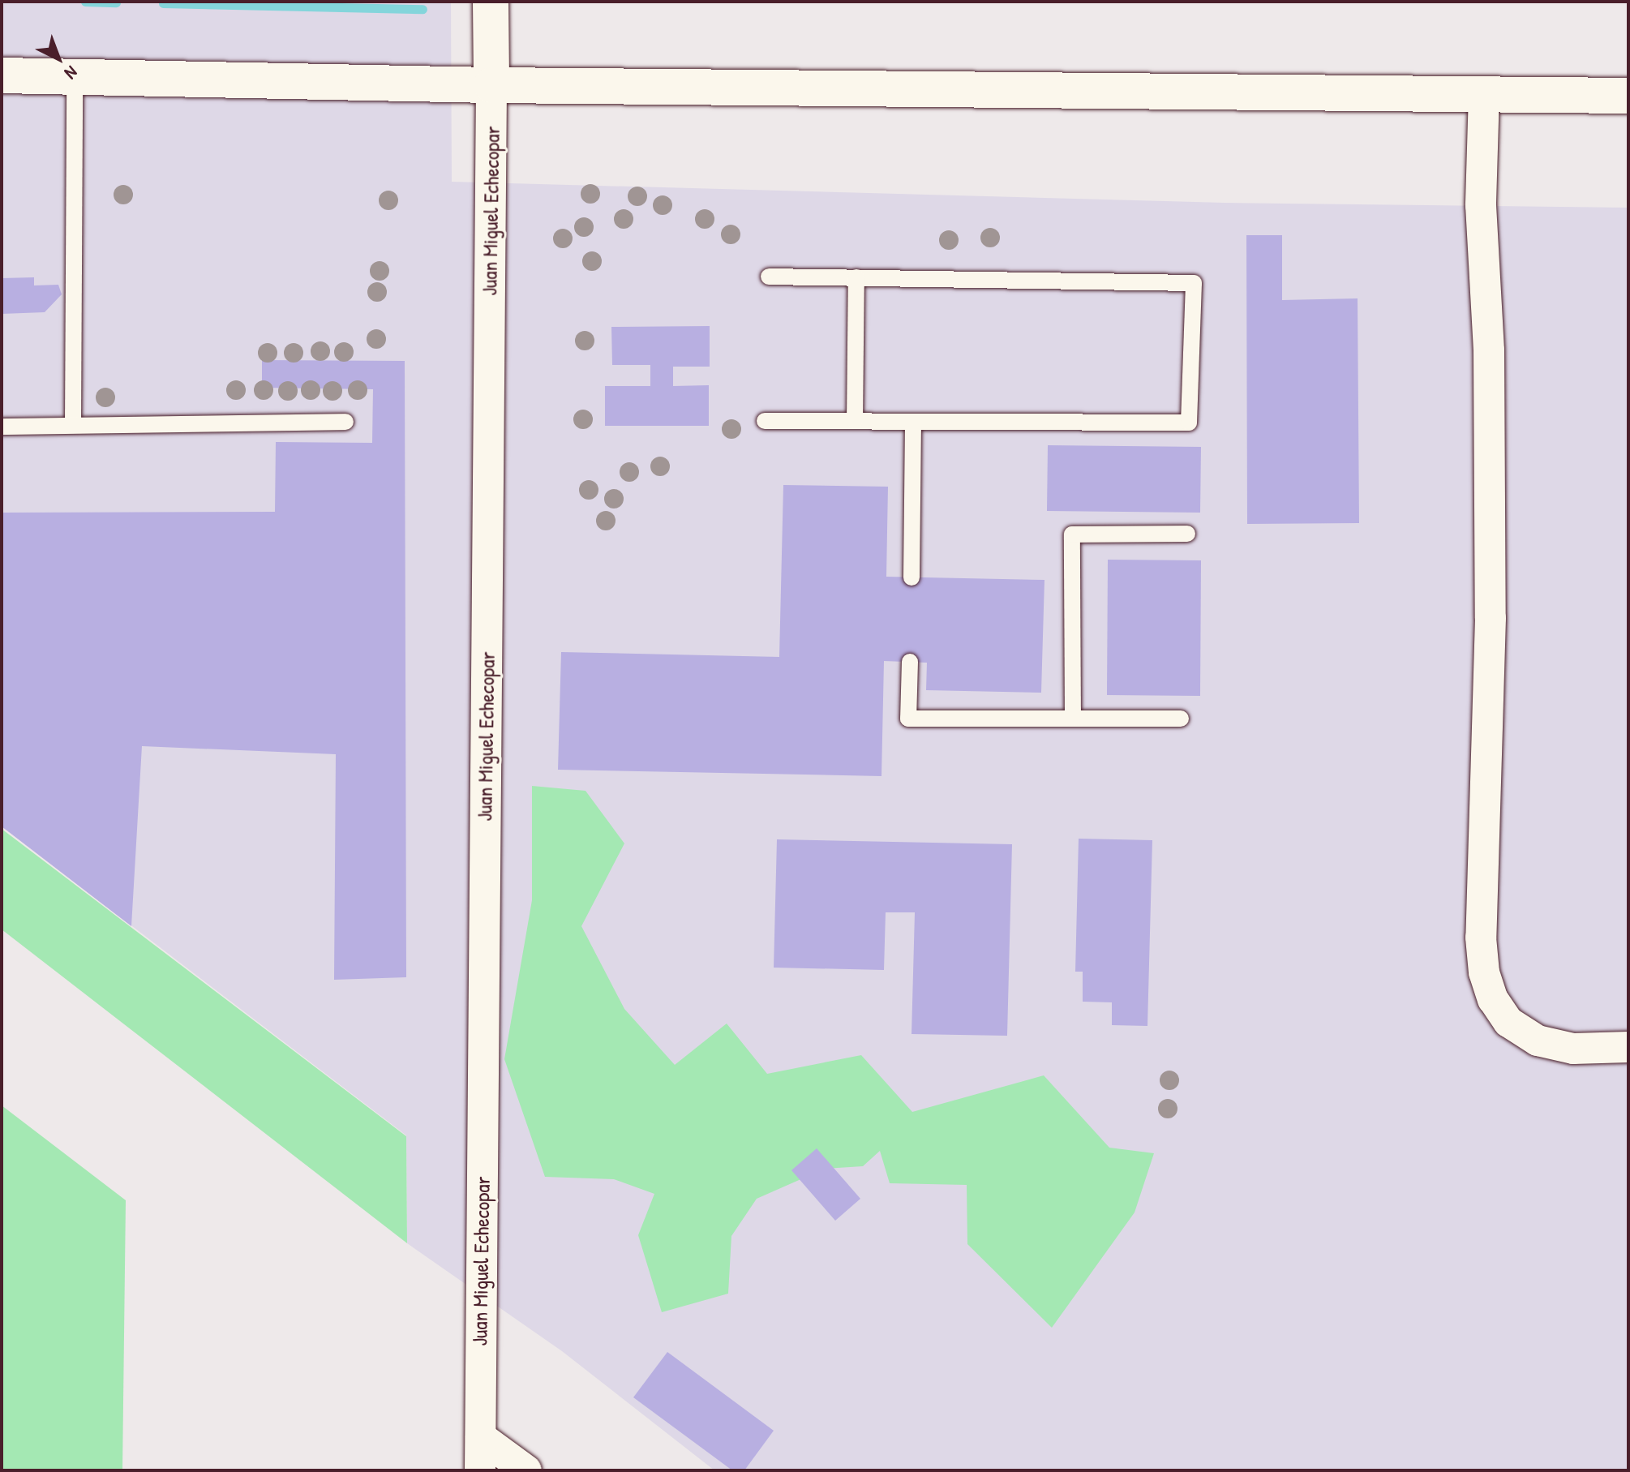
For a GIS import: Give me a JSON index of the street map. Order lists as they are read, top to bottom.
{
  "streets": {
    "main road": ["Juan Miguel Echecopar"]
  },
  "north": "bottom right"
}
